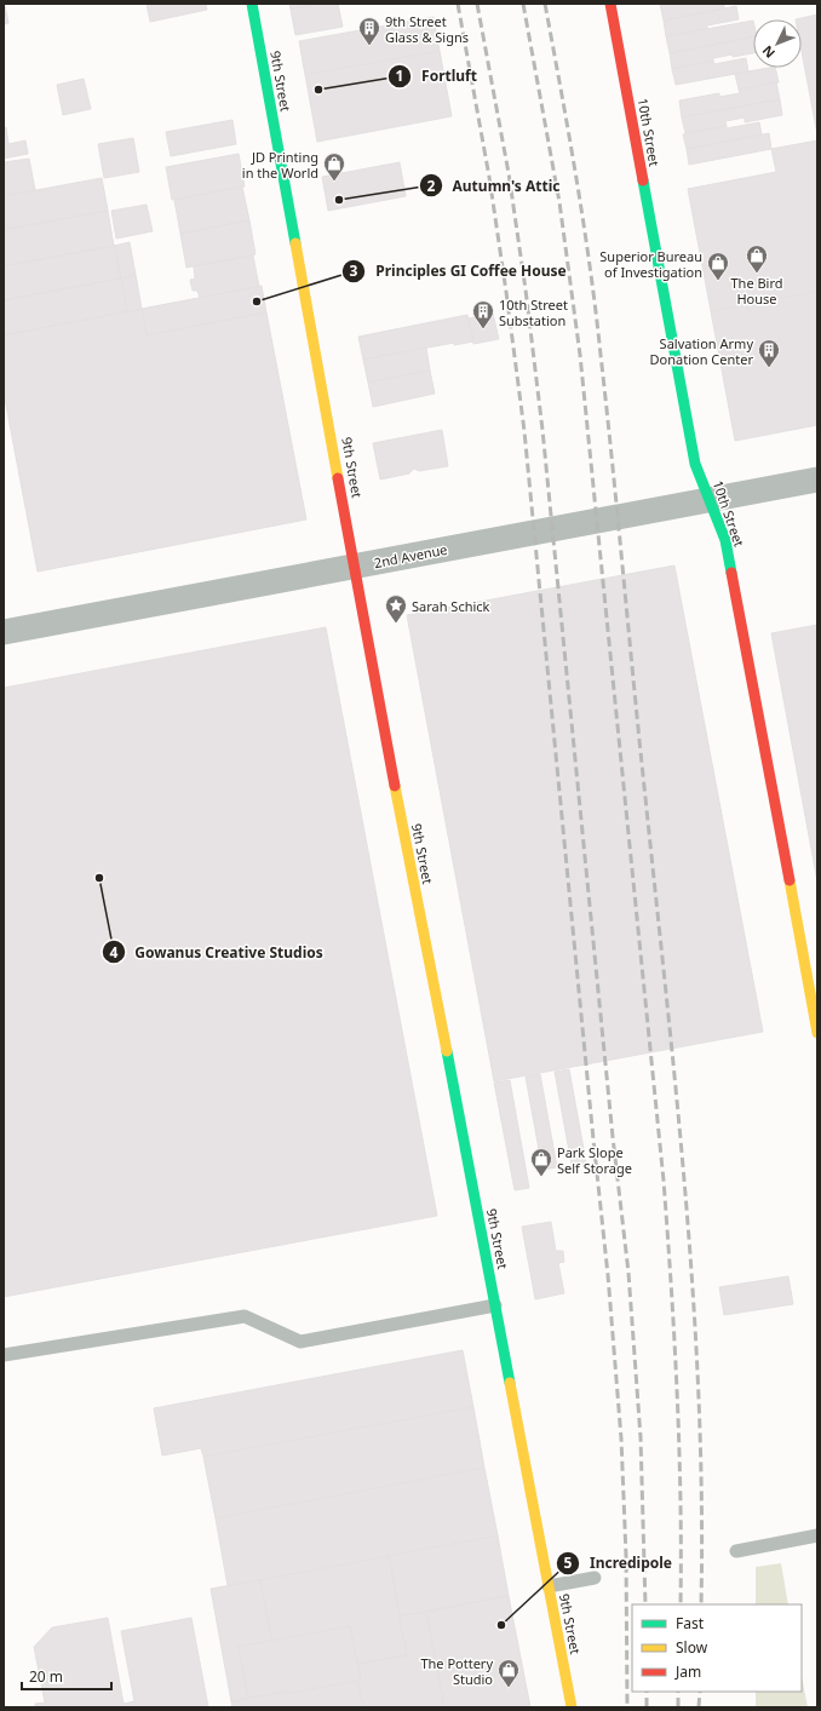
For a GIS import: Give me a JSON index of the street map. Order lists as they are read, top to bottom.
{
  "streets": {
    "main road": ["9th Street", "10th Street"],
    "street": ["2nd Avenue"]
  },
  "crossings": [
    ["9th Street", "2nd Avenue"],
    ["10th Street", "2nd Avenue"]
  ],
  "places": {
    "building": ["9th Street Glass & Signs", "10th Street Substation", "Salvation Army Donation Center"],
    "other": [
      "Fortluft",
      "Autumn's Attic",
      "Principles GI Coffee House",
      "Gowanus Creative Studios",
      "Incredipole"
    ],
    "shop": [
      "JD Printing in the World",
      "The Bird House",
      "Superior Bureau of Investigation",
      "Park Slope Self Storage",
      "The Pottery Studio"
    ],
    "place": ["Sarah Schick"]
  },
  "legend": ["Fast", "Slow", "Jam"],
  "scale_bar": "20 m",
  "north": "bottom left"
}
